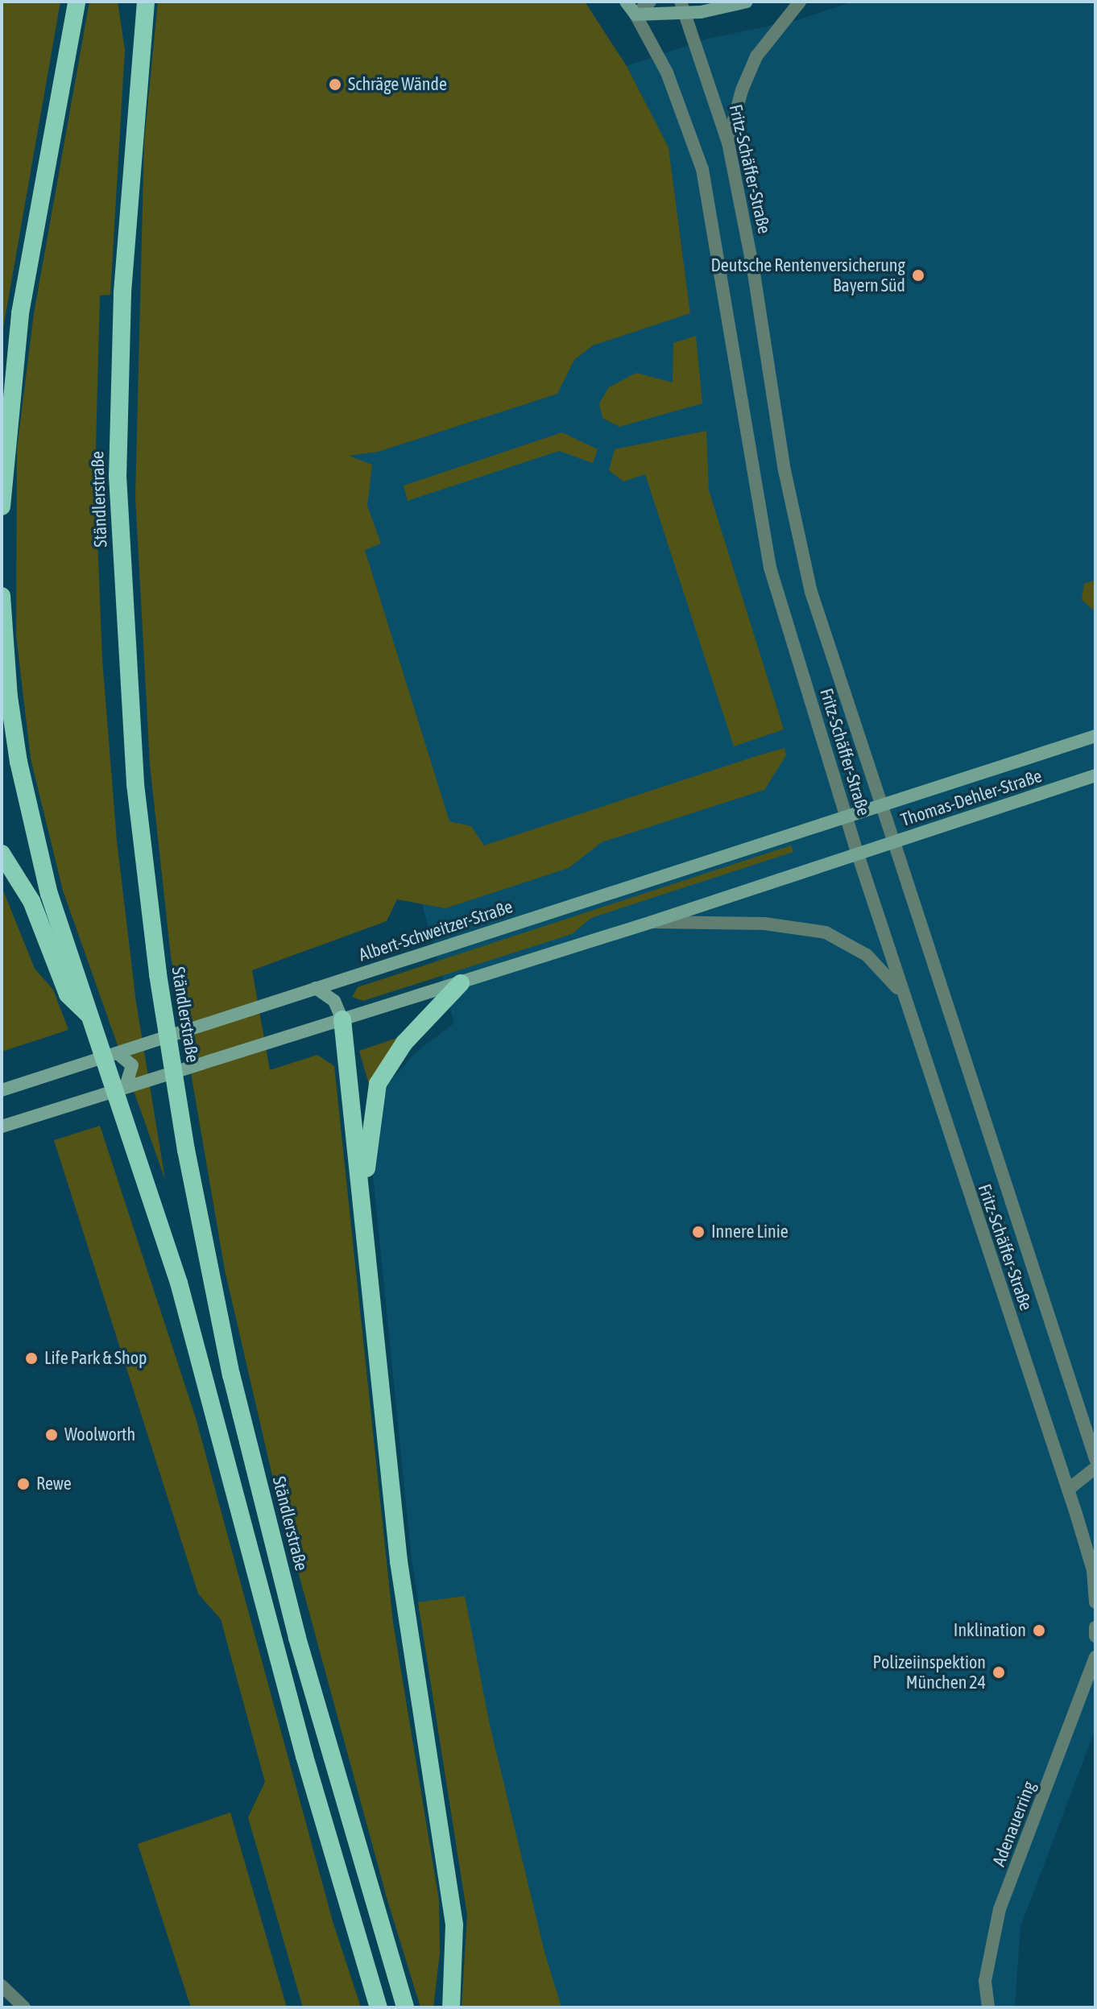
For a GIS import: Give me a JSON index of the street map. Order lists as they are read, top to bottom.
{
  "streets": {
    "highway": ["Ständlerstraße"],
    "main road": ["Thomas-Dehler-Straße", "Albert-Schweitzer-Straße"],
    "street": ["Fritz-Schäffer-Straße", "Adenauerring"]
  },
  "crossings": [
    ["Fritz-Schäffer-Straße", "Thomas-Dehler-Straße"],
    ["Fritz-Schäffer-Straße", "Albert-Schweitzer-Straße"],
    ["Thomas-Dehler-Straße", "Albert-Schweitzer-Straße"]
  ],
  "places": [
    "Schräge Wände",
    "Deutsche Rentenversicherung Bayern Süd",
    "Innere Linie",
    "Life Park & Shop",
    "Woolworth",
    "Rewe",
    "Inklination",
    "Polizeiinspektion München 24"
  ]
}
